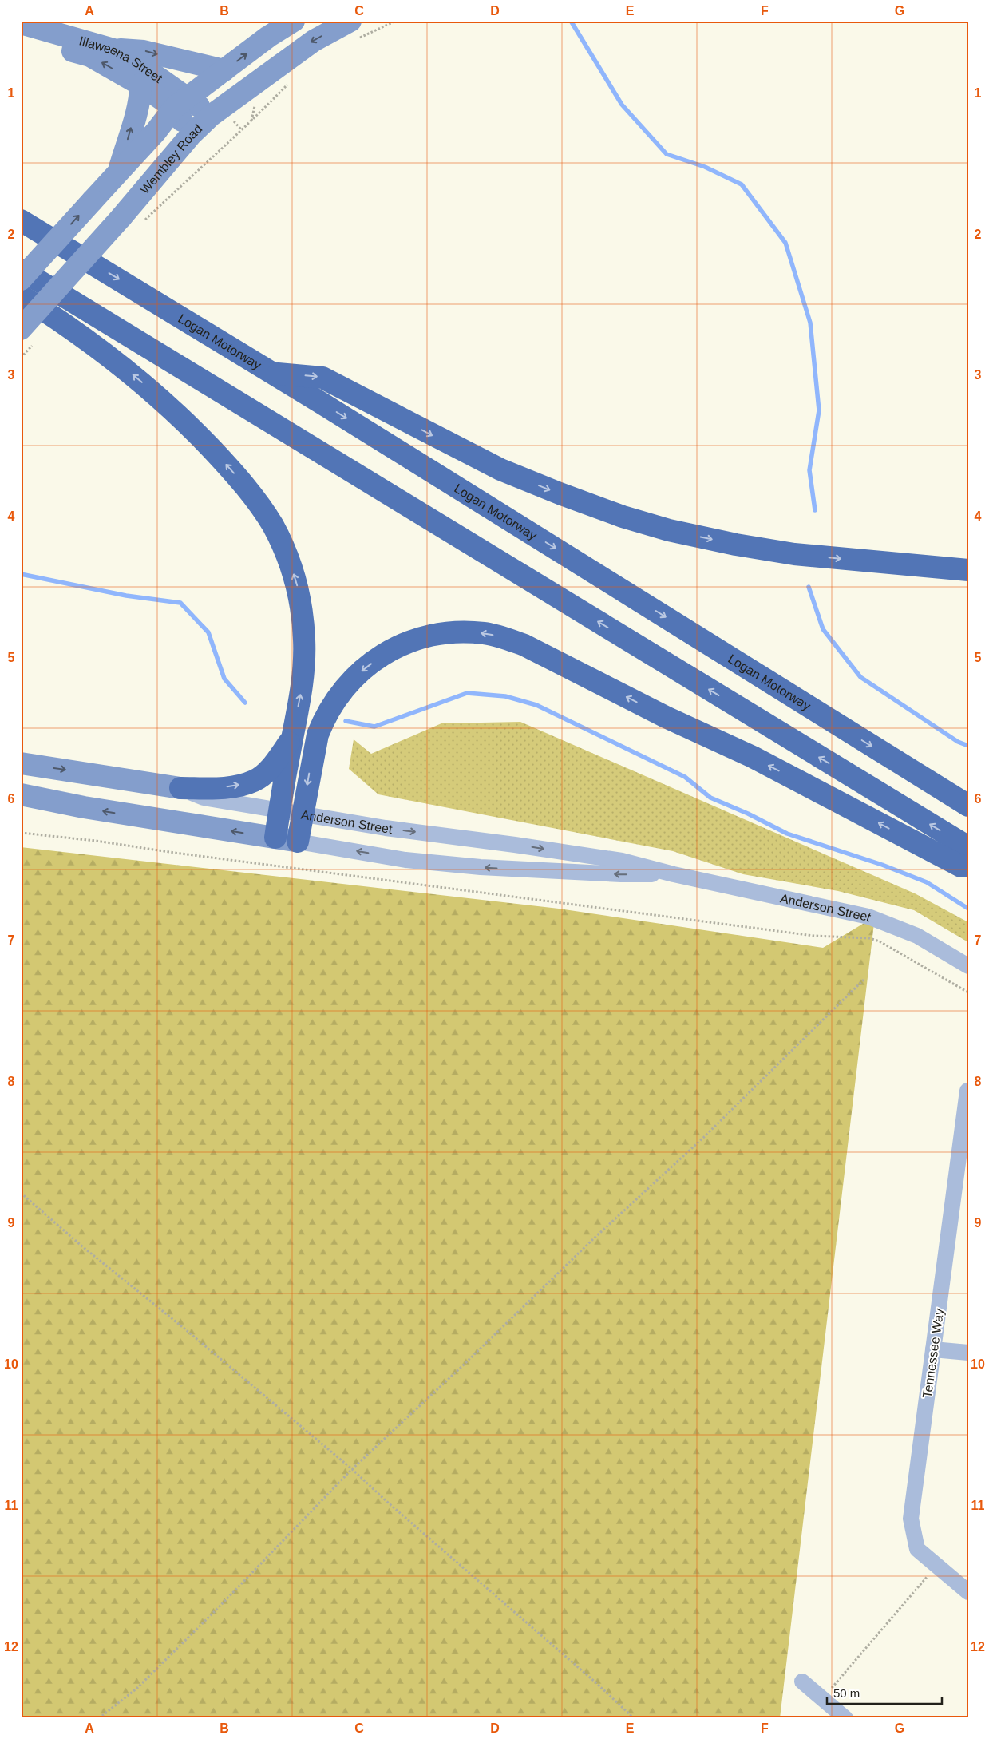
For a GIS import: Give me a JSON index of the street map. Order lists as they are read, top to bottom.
{
  "streets": {
    "highway": ["Logan Motorway"],
    "main road": ["Illaweena Street", "Wembley Road", "Anderson Street"],
    "street": ["Tennessee Way"]
  },
  "crossings": [
    ["Illaweena Street", "Wembley Road"]
  ],
  "scale_bar": "50 m",
  "grid": {
    "columns": [
      "A",
      "B",
      "C",
      "D",
      "E",
      "F",
      "G"
    ],
    "rows": [
      "1",
      "2",
      "3",
      "4",
      "5",
      "6",
      "7",
      "8",
      "9",
      "10",
      "11",
      "12"
    ]
  }
}
